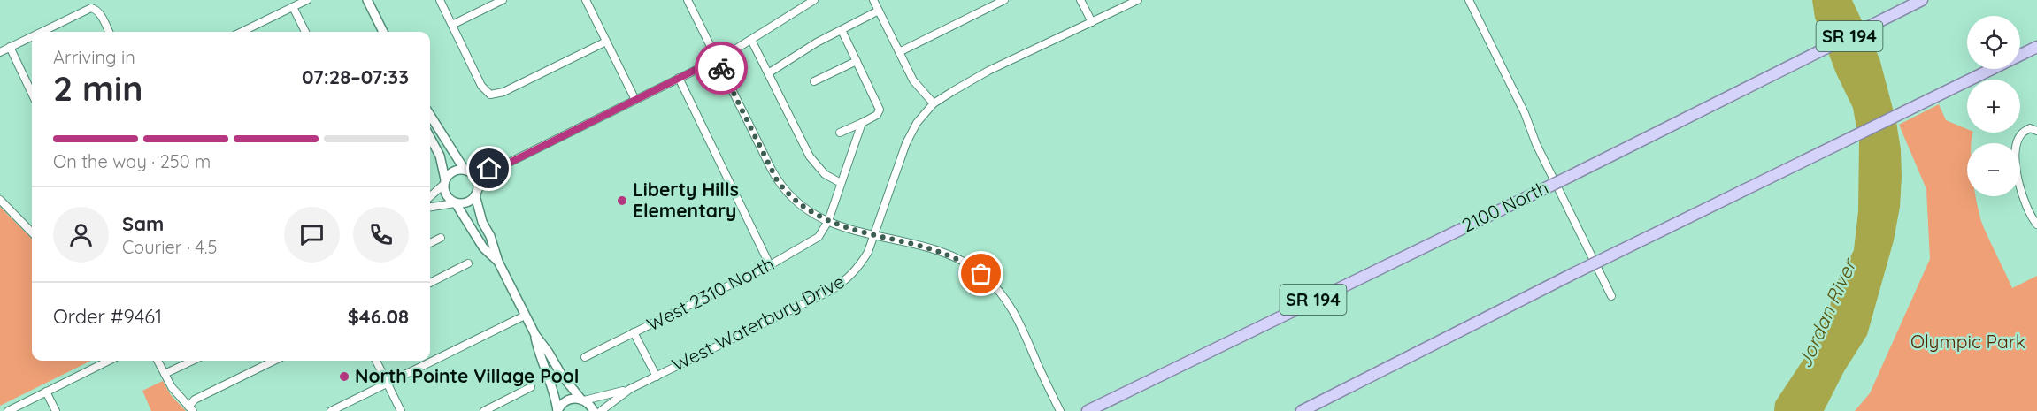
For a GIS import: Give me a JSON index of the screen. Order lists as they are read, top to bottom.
{
  "streets": {
    "highway": ["SR 194", "2100 North"],
    "street": ["West 2310 North", "West Waterbury Drive"]
  },
  "water": ["Jordan River"],
  "parks": ["Olympic Park"],
  "places": ["Liberty Hills Elementary", "North Pointe Village Pool"],
  "page": {
    "map_buttons": ["+", "−"],
    "heading": ["2 min", "Arriving in", "07:28–07:33"],
    "panel": [
      "Sam",
      "Courier · 4.5",
      "Order #9461",
      "$46.08"
    ],
    "bar": "On the way · 250 m"
  }
}
